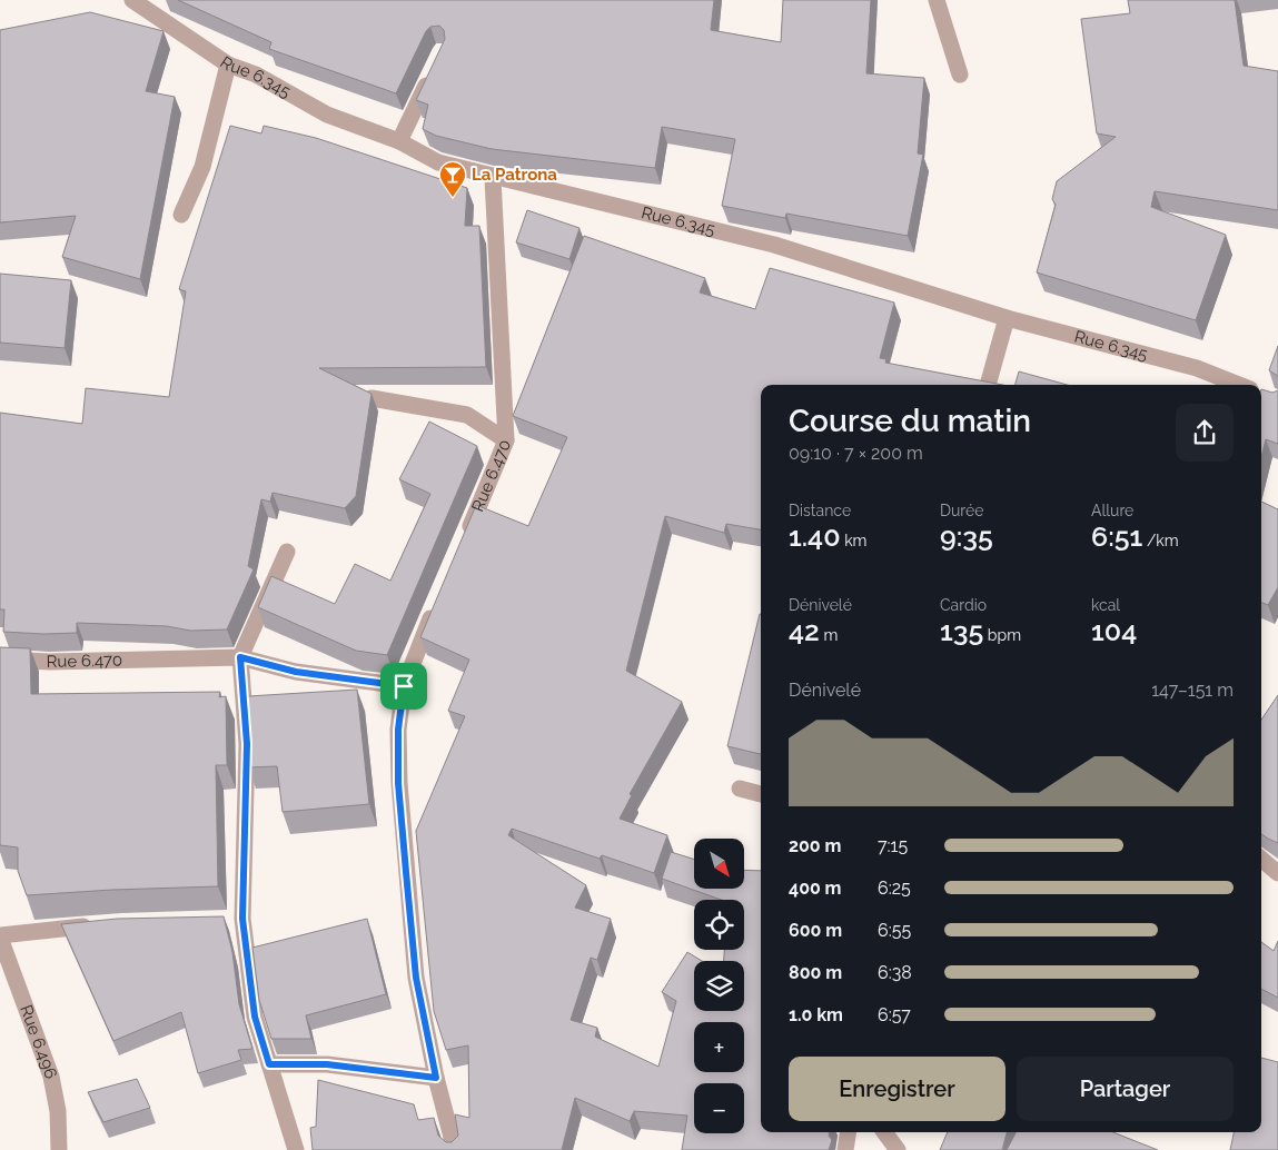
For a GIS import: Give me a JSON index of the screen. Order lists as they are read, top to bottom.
{
  "streets": {
    "street": ["Rue 6.345", "Rue 6.470", "Rue 6.496"]
  },
  "crossings": [
    ["Rue 6.345", "Rue 6.470"]
  ],
  "places": {
    "bar": ["La Patrona"]
  },
  "north": "bottom right",
  "page": {
    "heading": ["Course du matin", "09:10 · 7 × 200 m"],
    "stats": [
      ["Distance", "1.40 km"],
      ["Durée", "9:35"],
      ["Allure", "6:51 /km"],
      ["Dénivelé", "42 m"],
      ["Cardio", "135 bpm"],
      ["kcal", "104"]
    ],
    "chart": ["Dénivelé", "147–151 m"],
    "list": [
      {
        "name": "200 m",
        "note": "7:15"
      },
      {
        "name": "400 m",
        "note": "6:25"
      },
      {
        "name": "600 m",
        "note": "6:55"
      },
      {
        "name": "800 m",
        "note": "6:38"
      },
      {
        "name": "1.0 km",
        "note": "6:57"
      }
    ],
    "map_buttons": ["+", "−"],
    "buttons": ["Enregistrer", "Partager"]
  }
}
